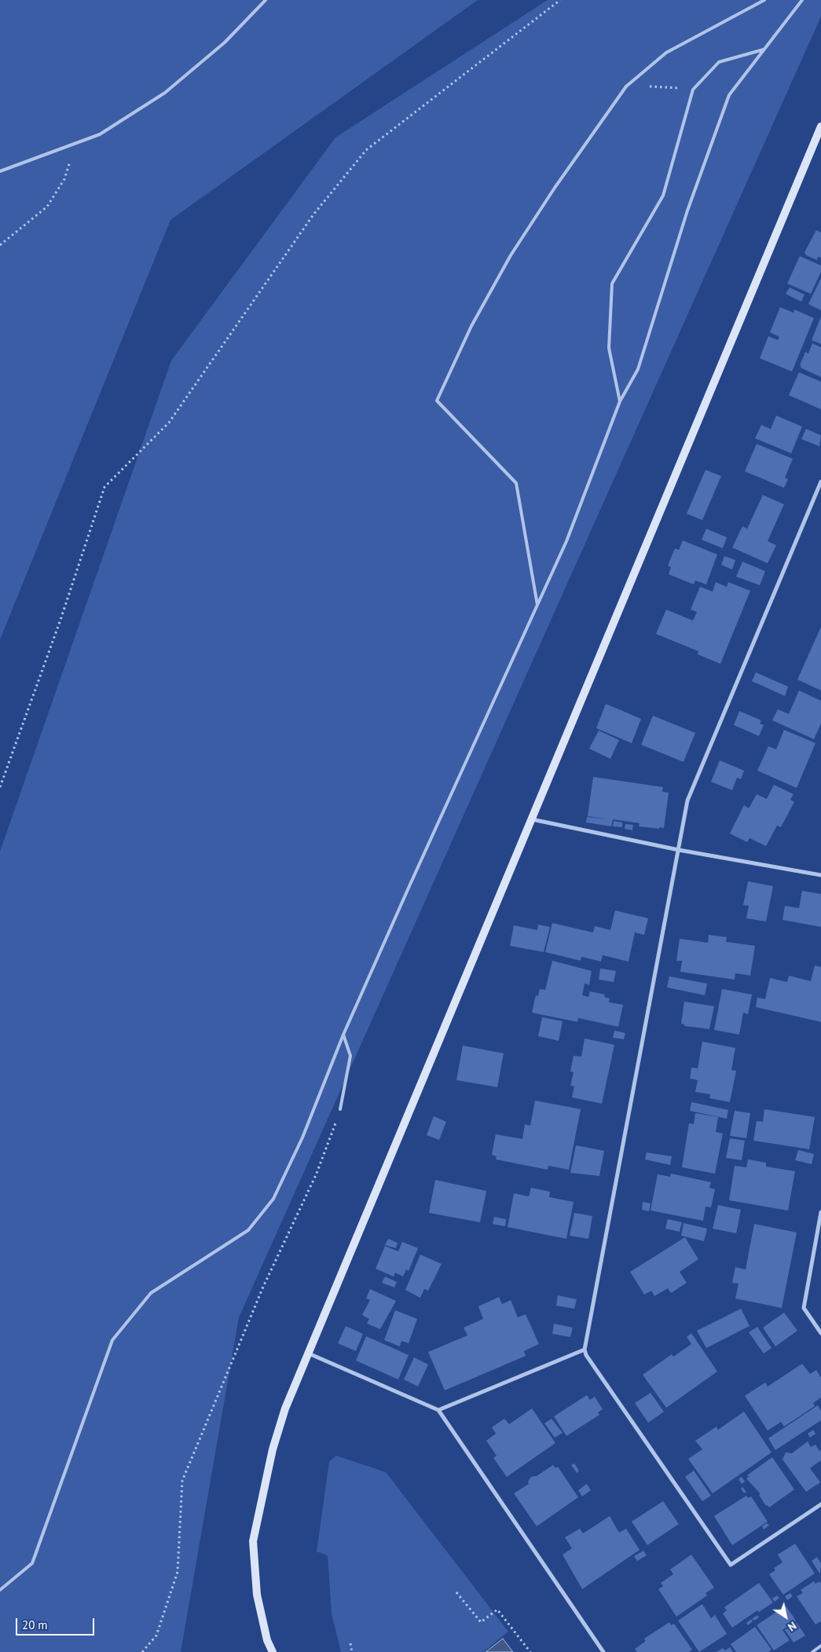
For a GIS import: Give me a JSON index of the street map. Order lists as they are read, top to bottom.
{
  "scale_bar": "20 m",
  "north": "bottom right"
}
